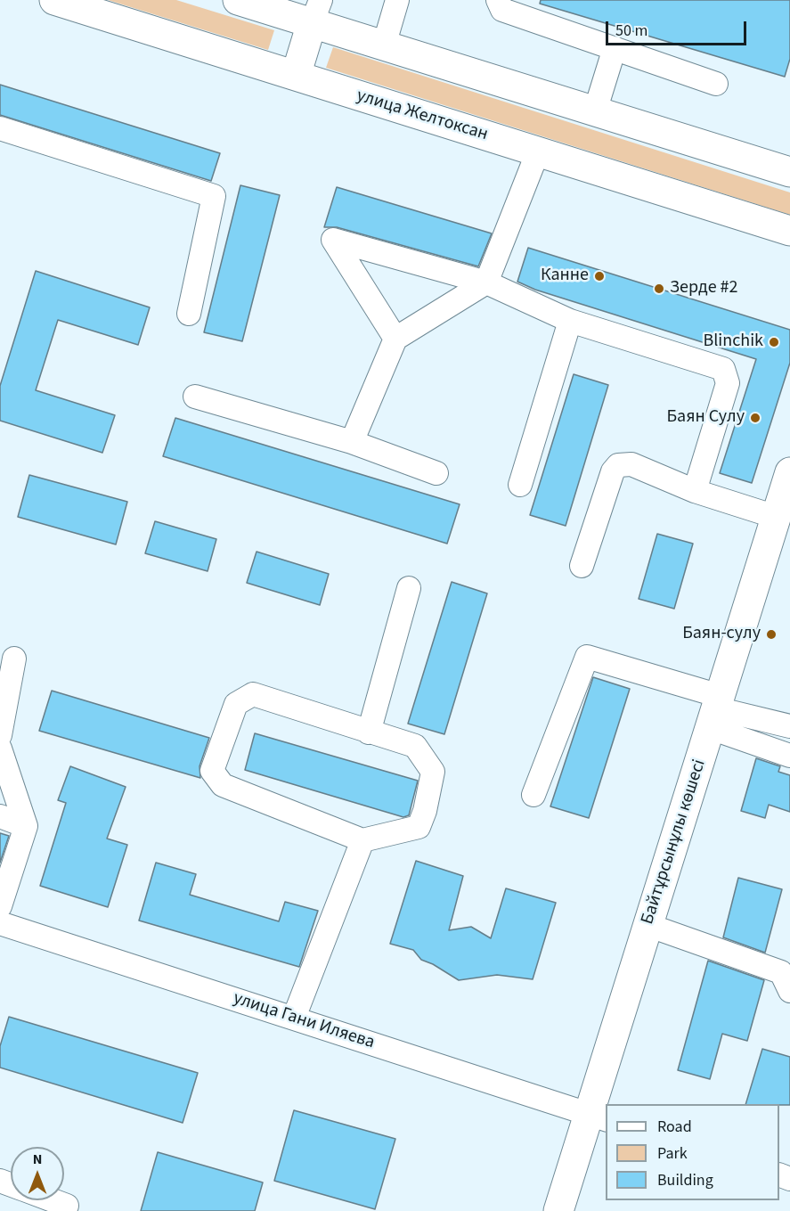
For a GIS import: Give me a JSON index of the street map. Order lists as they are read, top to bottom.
{
  "streets": {
    "main road": ["улица Желтоксан", "Байтұрсынұлы көшесі"],
    "street": ["улица Гани Иляева"]
  },
  "crossings": [
    ["Байтұрсынұлы көшесі", "улица Гани Иляева"]
  ],
  "places": [
    "Канне",
    "Зерде #2",
    "Blinchik",
    "Баян Сулу",
    "Баян-сулу"
  ],
  "legend": ["Road", "Park", "Building"],
  "scale_bar": "50 m",
  "north": "top"
}
